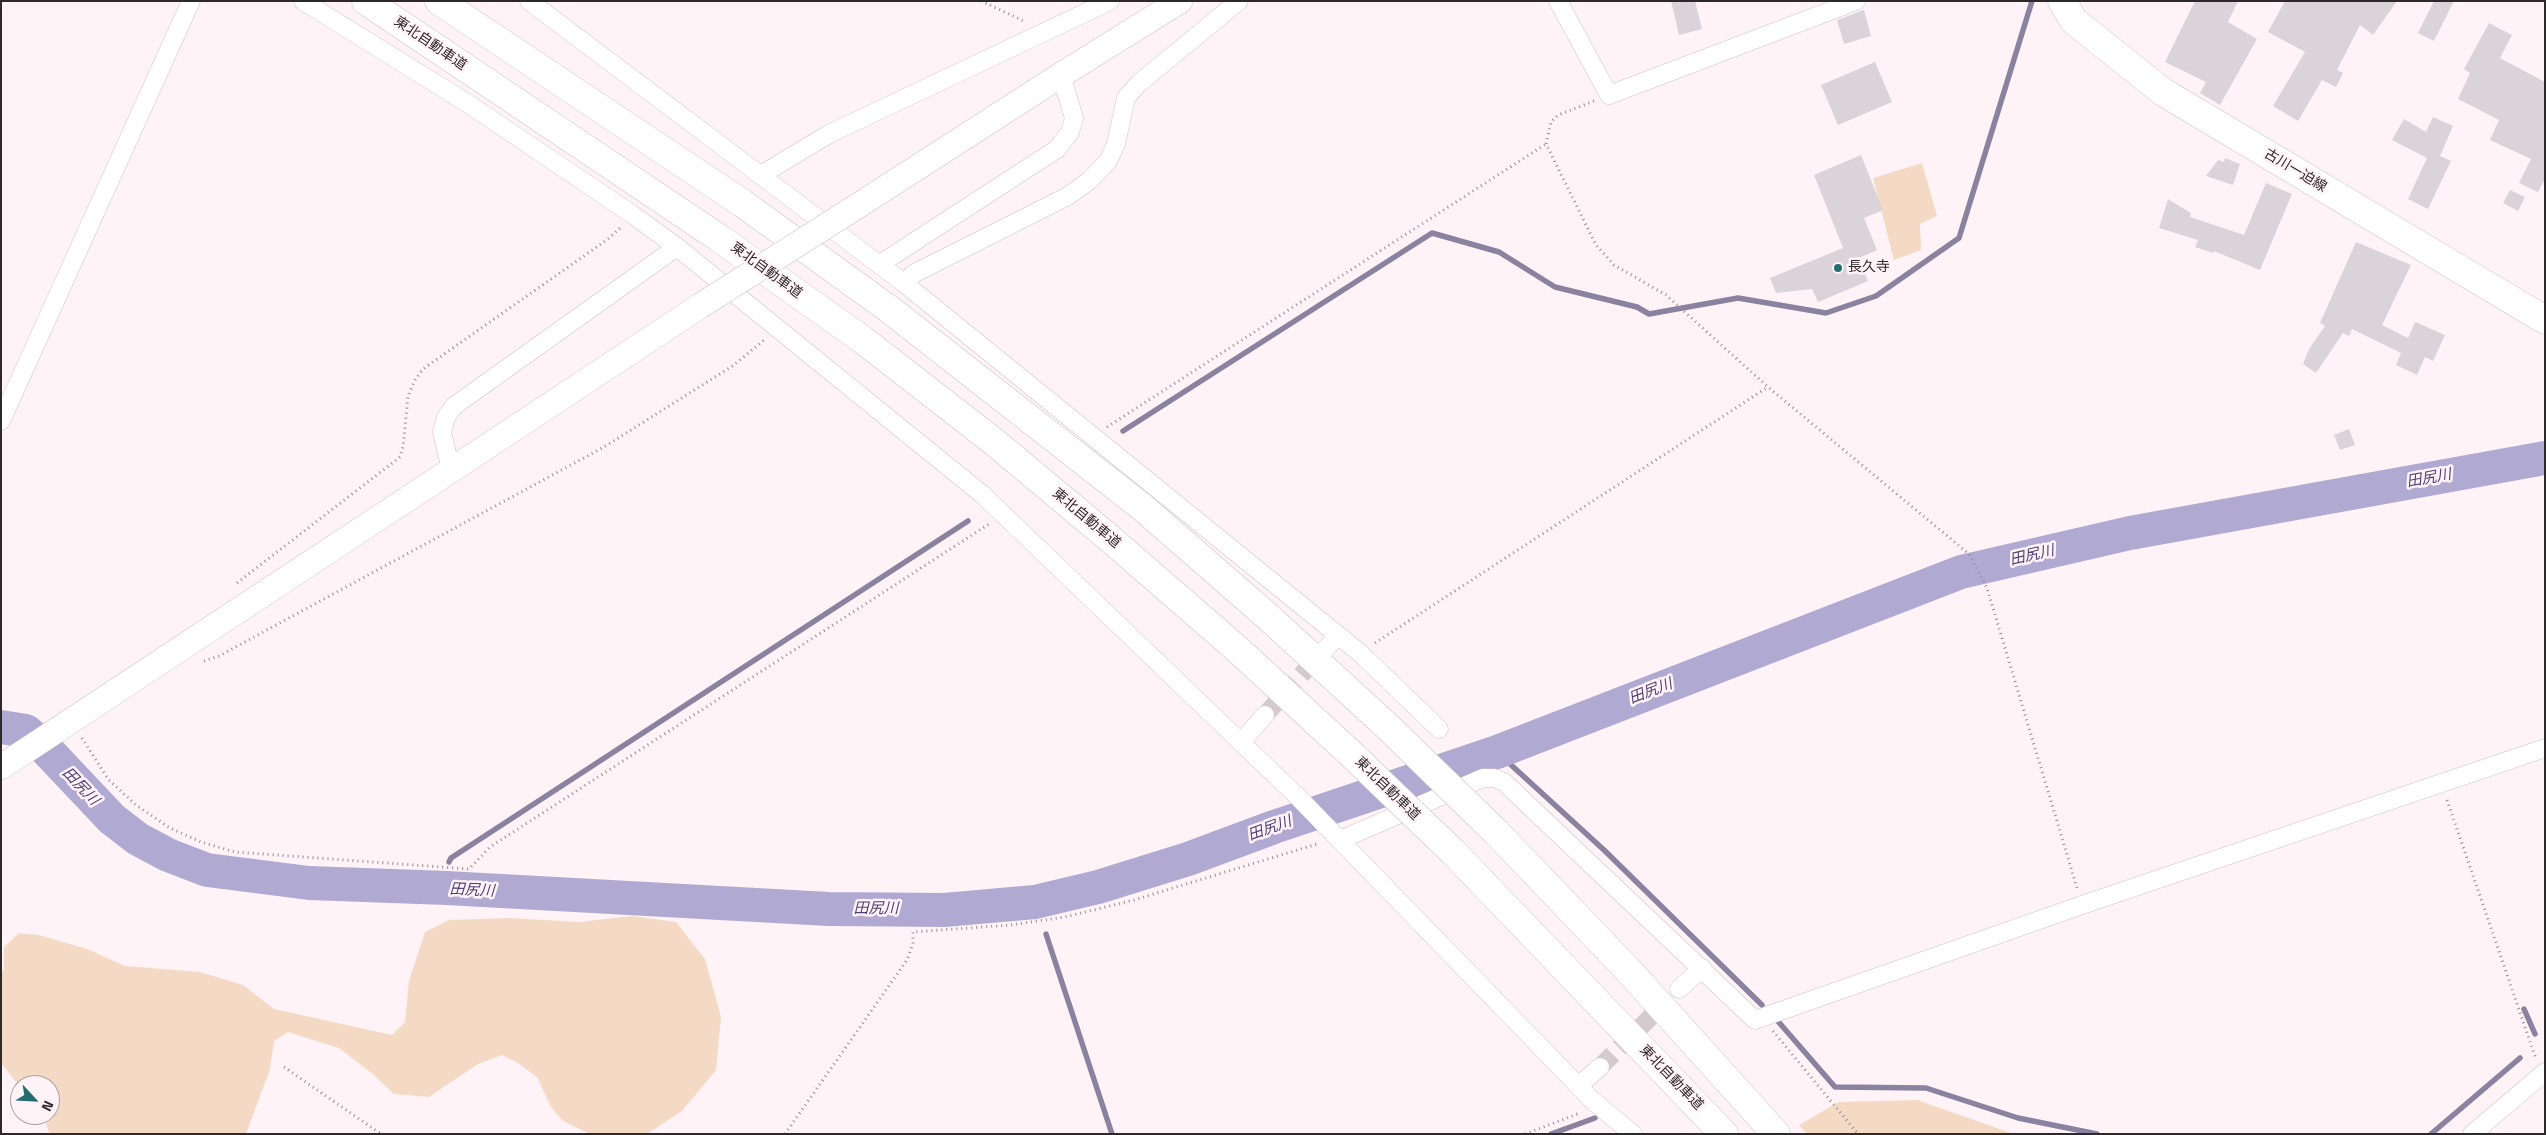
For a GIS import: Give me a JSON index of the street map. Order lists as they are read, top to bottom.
{
  "streets": {
    "main road": ["東北自動車道", "古川一迫線"]
  },
  "water": ["田尻川"],
  "places": ["長久寺"],
  "north": "bottom right"
}
